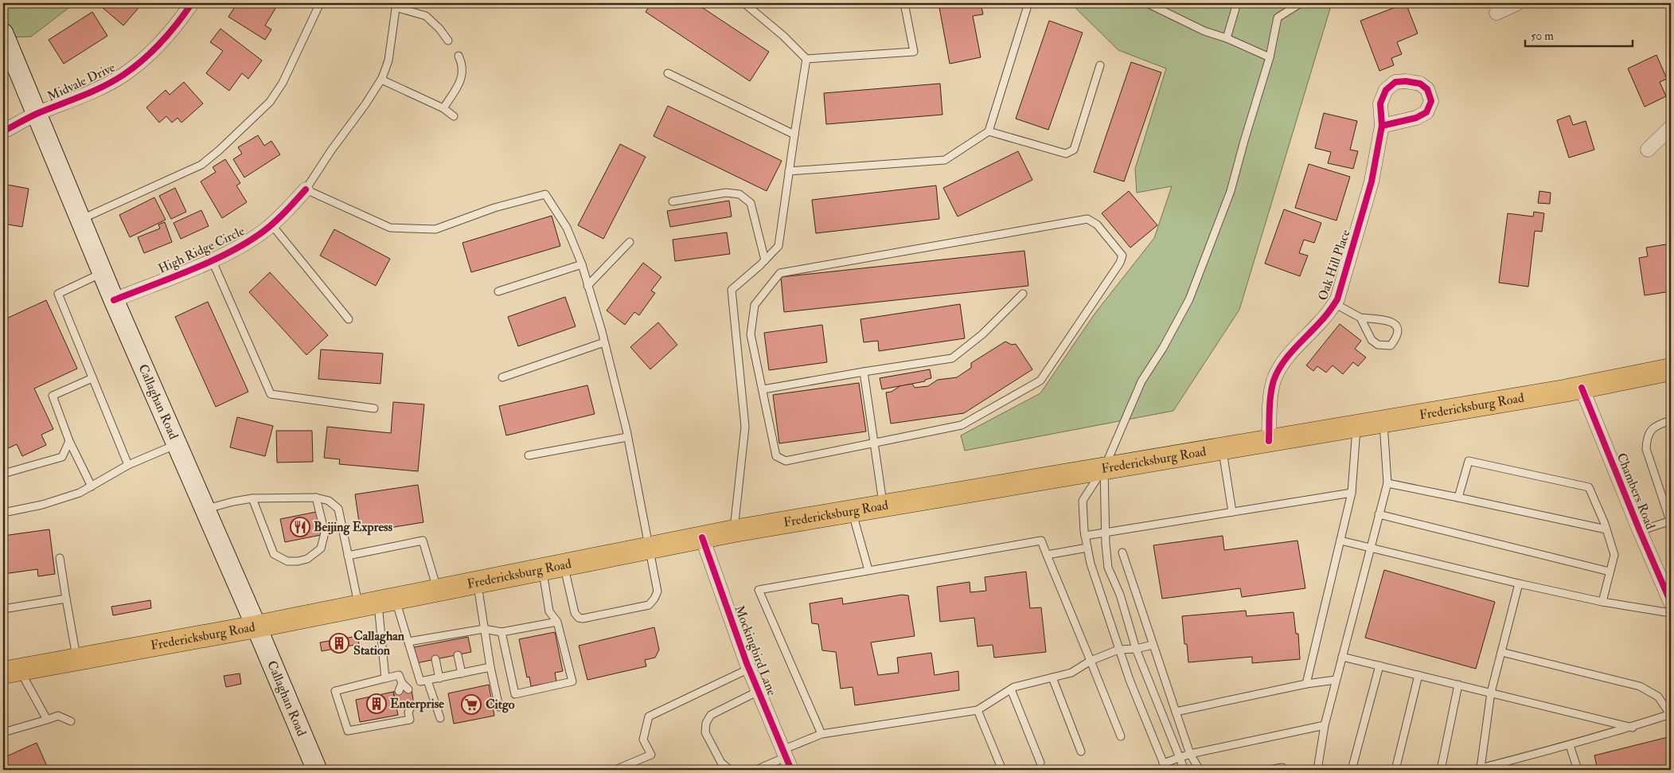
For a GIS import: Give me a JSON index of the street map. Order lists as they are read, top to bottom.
{
  "streets": {
    "main road": ["Callaghan Road", "Fredericksburg Road"],
    "street": [
      "Midvale Drive",
      "High Ridge Circle",
      "Oak Hill Place",
      "Chambers Road",
      "Mockingbird Lane"
    ]
  },
  "crossings": [
    ["Midvale Drive", "Callaghan Road"],
    ["High Ridge Circle", "Callaghan Road"],
    ["Oak Hill Place", "Fredericksburg Road"],
    ["Callaghan Road", "Fredericksburg Road"],
    ["Fredericksburg Road", "Chambers Road"],
    ["Fredericksburg Road", "Mockingbird Lane"]
  ],
  "places": {
    "restaurant": ["Beijing Express"],
    "building": ["Callaghan Station", "Enterprise"],
    "supermarket": ["Citgo"]
  },
  "scale_bar": "50 m"
}
